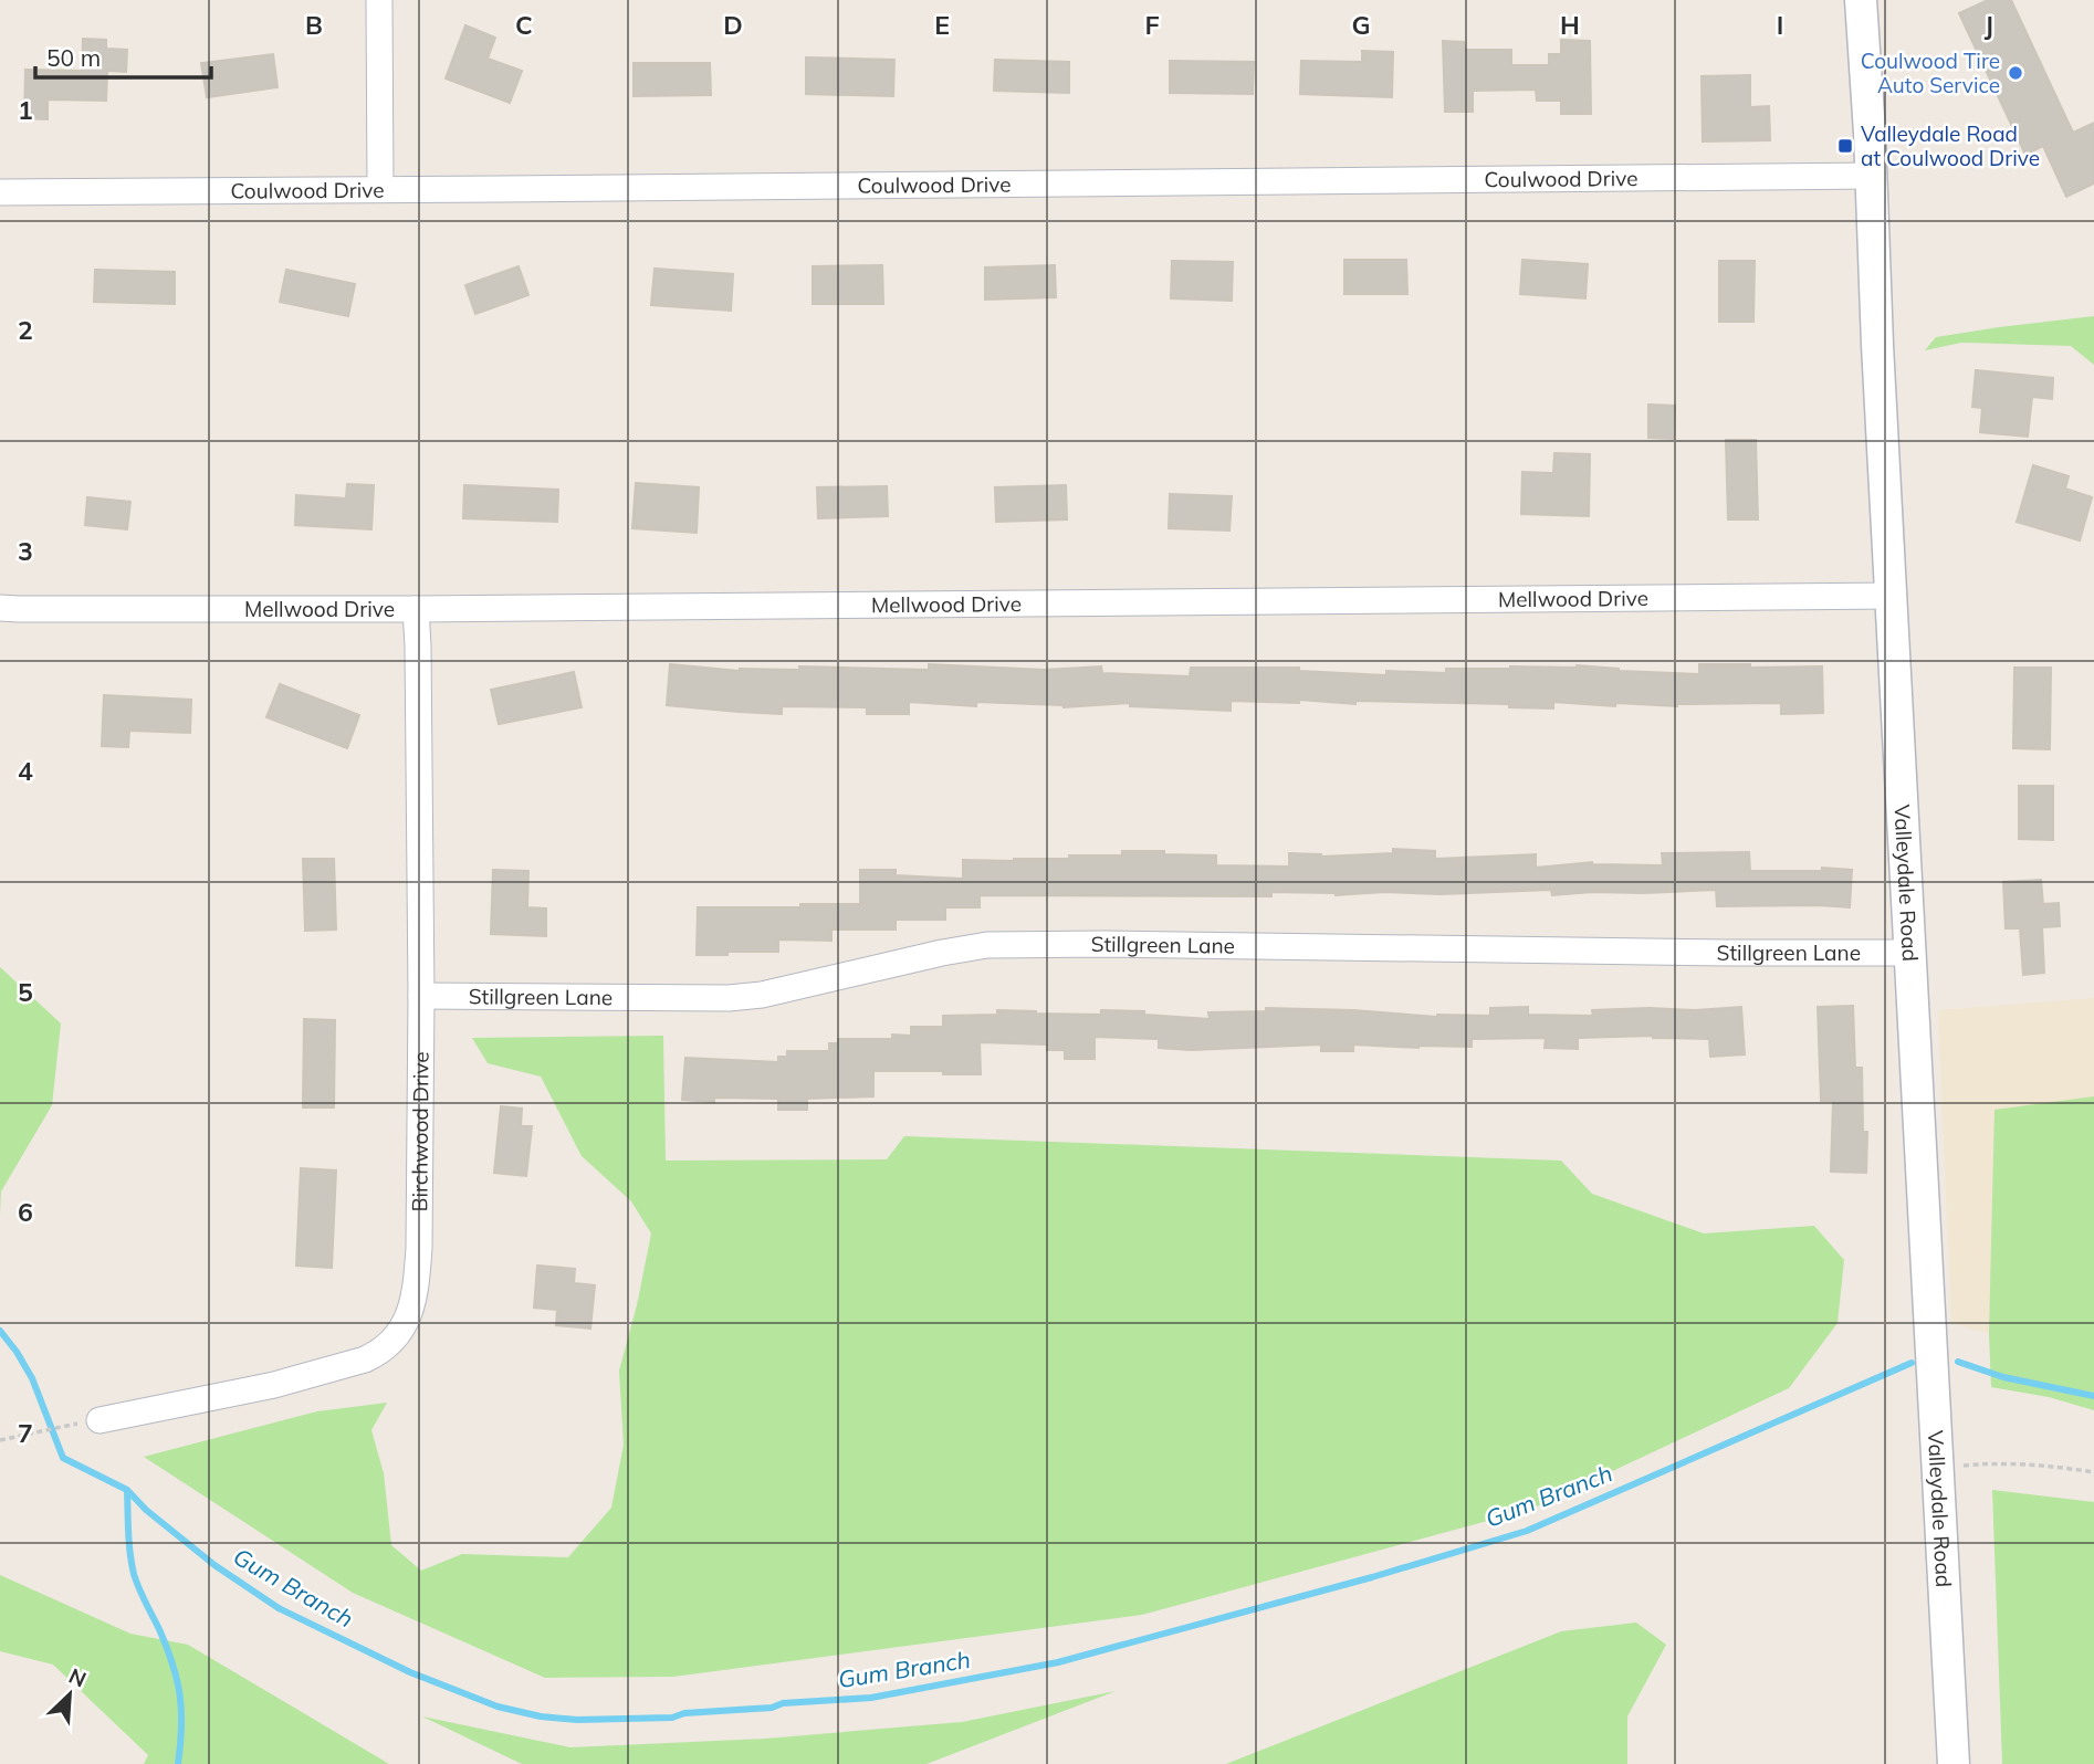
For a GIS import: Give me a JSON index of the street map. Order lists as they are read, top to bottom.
{
  "streets": {
    "street": [
      "Coulwood Drive",
      "Mellwood Drive",
      "Valleydale Road",
      "Stillgreen Lane",
      "Birchwood Drive"
    ]
  },
  "crossings": [
    ["Coulwood Drive", "Valleydale Road"],
    ["Mellwood Drive", "Valleydale Road"],
    ["Mellwood Drive", "Birchwood Drive"],
    ["Valleydale Road", "Stillgreen Lane"],
    ["Stillgreen Lane", "Birchwood Drive"]
  ],
  "water": ["Gum Branch"],
  "places": {
    "other": ["Coulwood Tire Auto Service"],
    "transit": ["Valleydale Road at Coulwood Drive"]
  },
  "scale_bar": "50 m",
  "north": "top right",
  "grid": {
    "columns": [
      "B",
      "C",
      "D",
      "E",
      "F",
      "G",
      "H",
      "I",
      "J"
    ],
    "rows": [
      "1",
      "2",
      "3",
      "4",
      "5",
      "6",
      "7"
    ]
  }
}
